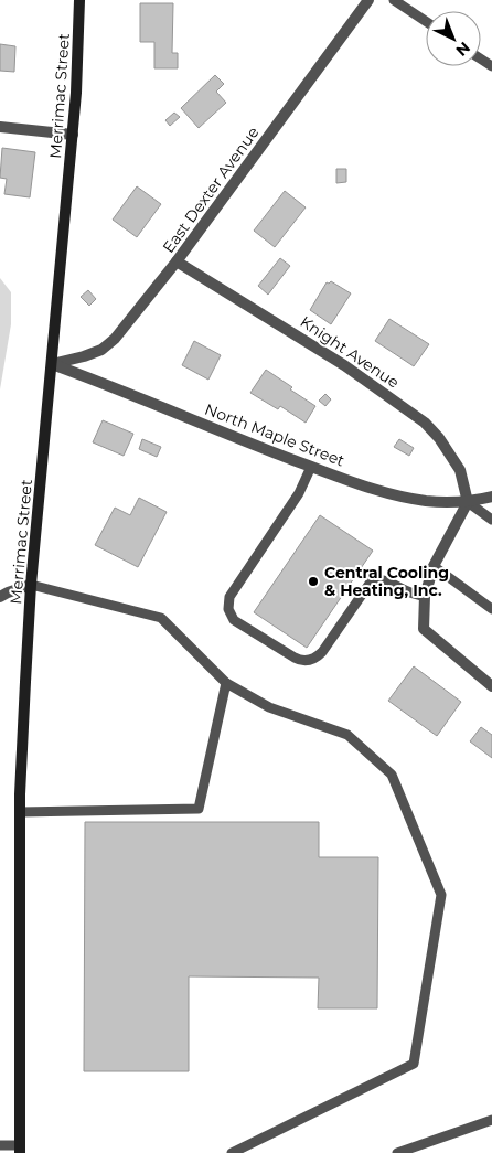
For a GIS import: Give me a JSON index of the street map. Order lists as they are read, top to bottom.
{
  "streets": {
    "main road": ["Merrimac Street"],
    "street": ["East Dexter Avenue", "Knight Avenue", "North Maple Street"]
  },
  "crossings": [
    ["Merrimac Street", "East Dexter Avenue"],
    ["Merrimac Street", "North Maple Street"],
    ["East Dexter Avenue", "Knight Avenue"],
    ["East Dexter Avenue", "North Maple Street"],
    ["Knight Avenue", "North Maple Street"]
  ],
  "places": ["Central Cooling & Heating, Inc."],
  "north": "bottom right"
}
